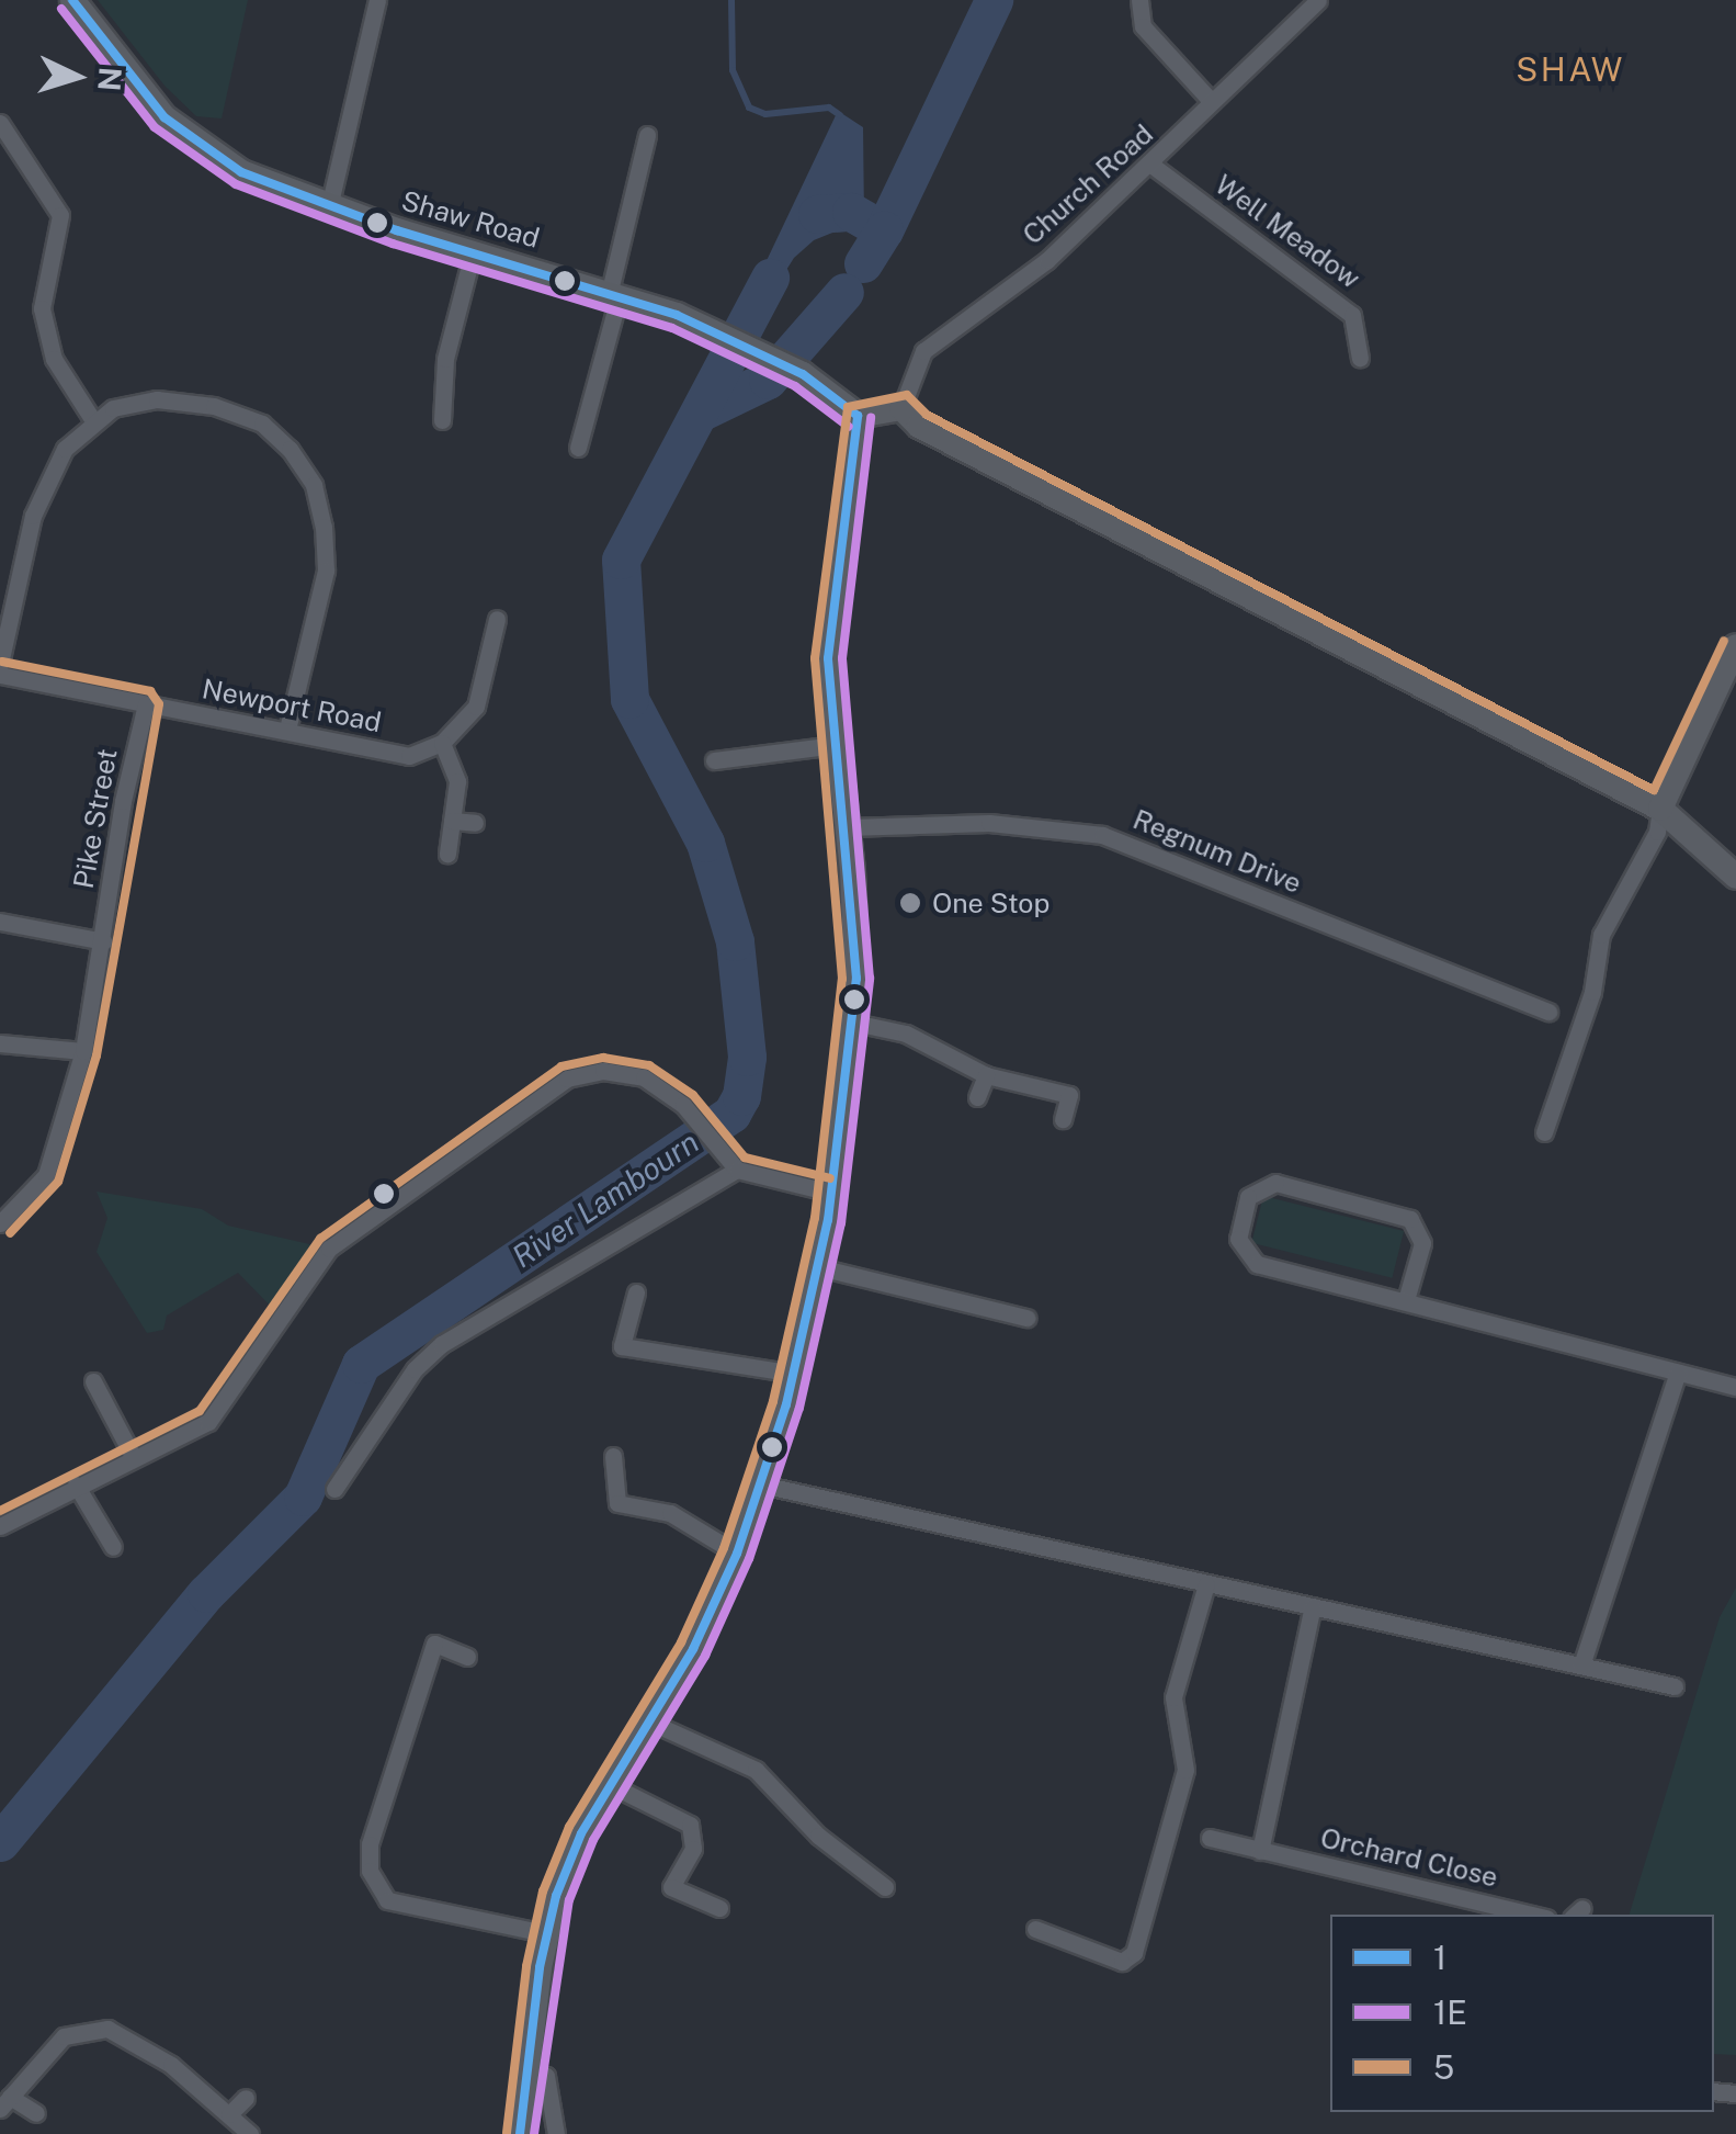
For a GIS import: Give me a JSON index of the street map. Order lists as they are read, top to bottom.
{
  "streets": {
    "street": [
      "Church Road",
      "Shaw Road",
      "Well Meadow",
      "Newport Road",
      "Pike Street",
      "Regnum Drive",
      "Orchard Close"
    ]
  },
  "crossings": [
    ["Church Road", "Well Meadow"],
    ["Newport Road", "Pike Street"]
  ],
  "districts": ["SHAW"],
  "water": ["River Lambourn"],
  "places": ["One Stop"],
  "lines": ["transit line 1", "transit line 1E", "transit line 5"],
  "legend": ["1", "1E", "5"],
  "north": "right"
}
